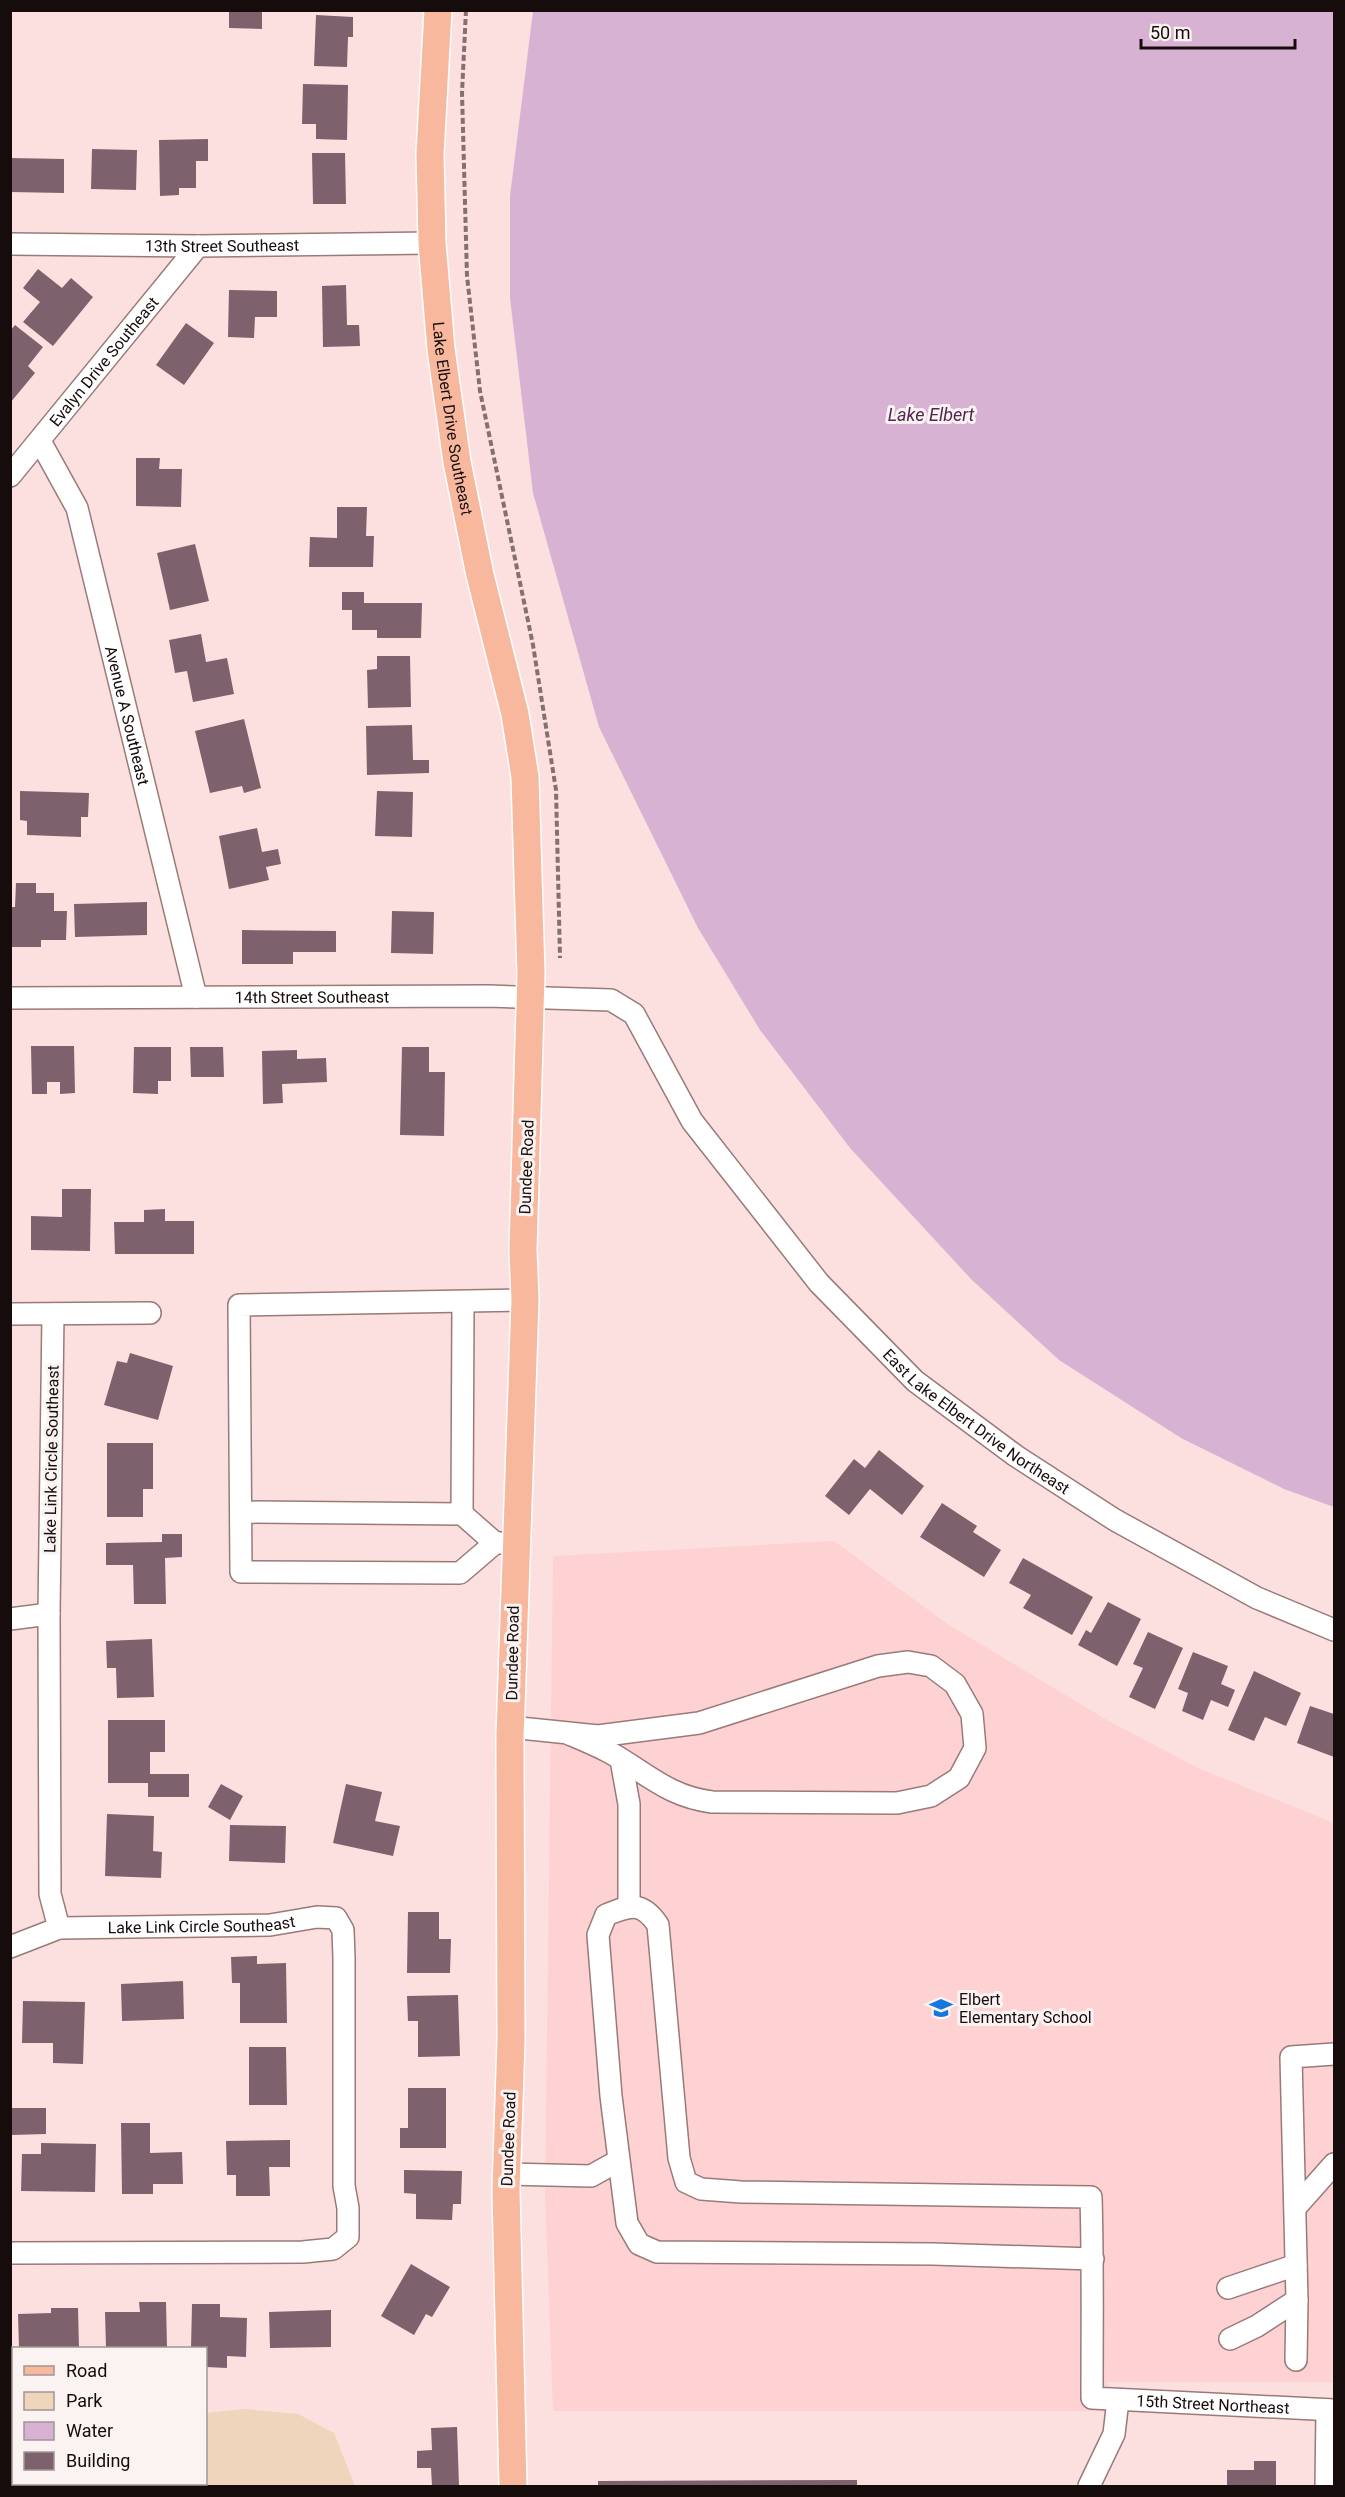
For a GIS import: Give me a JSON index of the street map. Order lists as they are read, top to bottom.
{
  "streets": {
    "main road": ["Lake Elbert Drive Southeast", "Dundee Road"],
    "street": [
      "13th Street Southeast",
      "Evalyn Drive Southeast",
      "Avenue A Southeast",
      "14th Street Southeast",
      "East Lake Elbert Drive Northeast",
      "Lake Link Circle Southeast",
      "15th Street Northeast"
    ]
  },
  "crossings": [
    ["13th Street Southeast", "Evalyn Drive Southeast"],
    ["13th Street Southeast", "Lake Elbert Drive Southeast"],
    ["Evalyn Drive Southeast", "Avenue A Southeast"],
    ["Lake Elbert Drive Southeast", "Dundee Road"],
    ["Avenue A Southeast", "14th Street Southeast"],
    ["14th Street Southeast", "Dundee Road"],
    ["14th Street Southeast", "East Lake Elbert Drive Northeast"]
  ],
  "water": ["Lake Elbert"],
  "places": {
    "school or university": ["Elbert Elementary School"]
  },
  "legend": [
    "Road",
    "Park",
    "Water",
    "Building"
  ],
  "scale_bar": "50 m"
}
